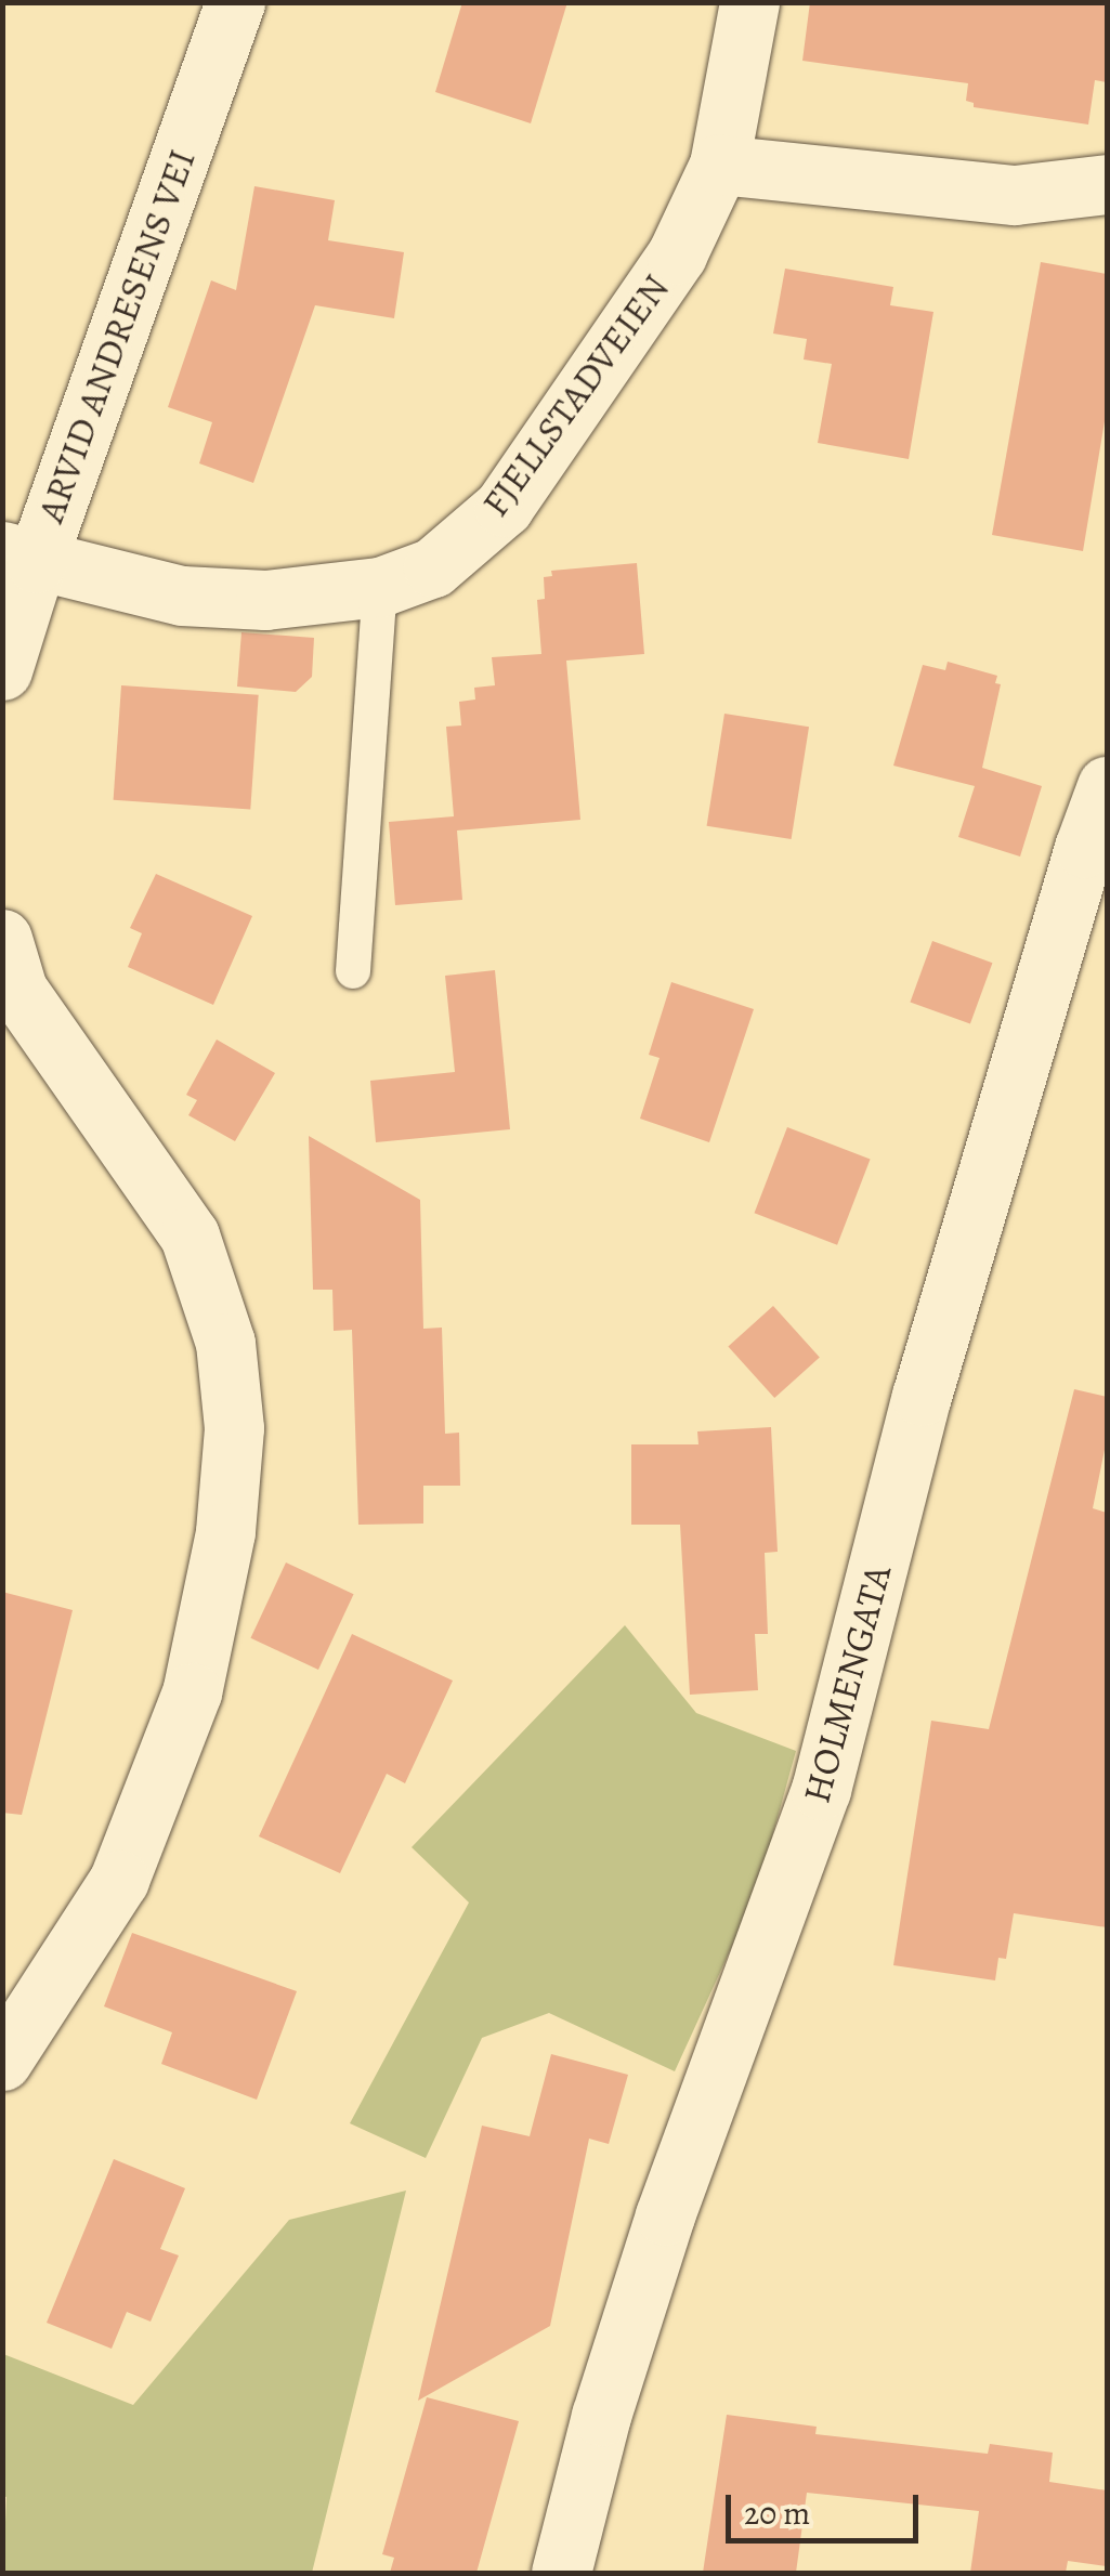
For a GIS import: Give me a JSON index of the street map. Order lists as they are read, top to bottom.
{
  "streets": {
    "street": ["ARVID ANDRESENS VEI", "FJELLSTADVEIEN", "HOLMENGATA"]
  },
  "crossings": [
    ["ARVID ANDRESENS VEI", "FJELLSTADVEIEN"]
  ],
  "scale_bar": "20 m"
}
